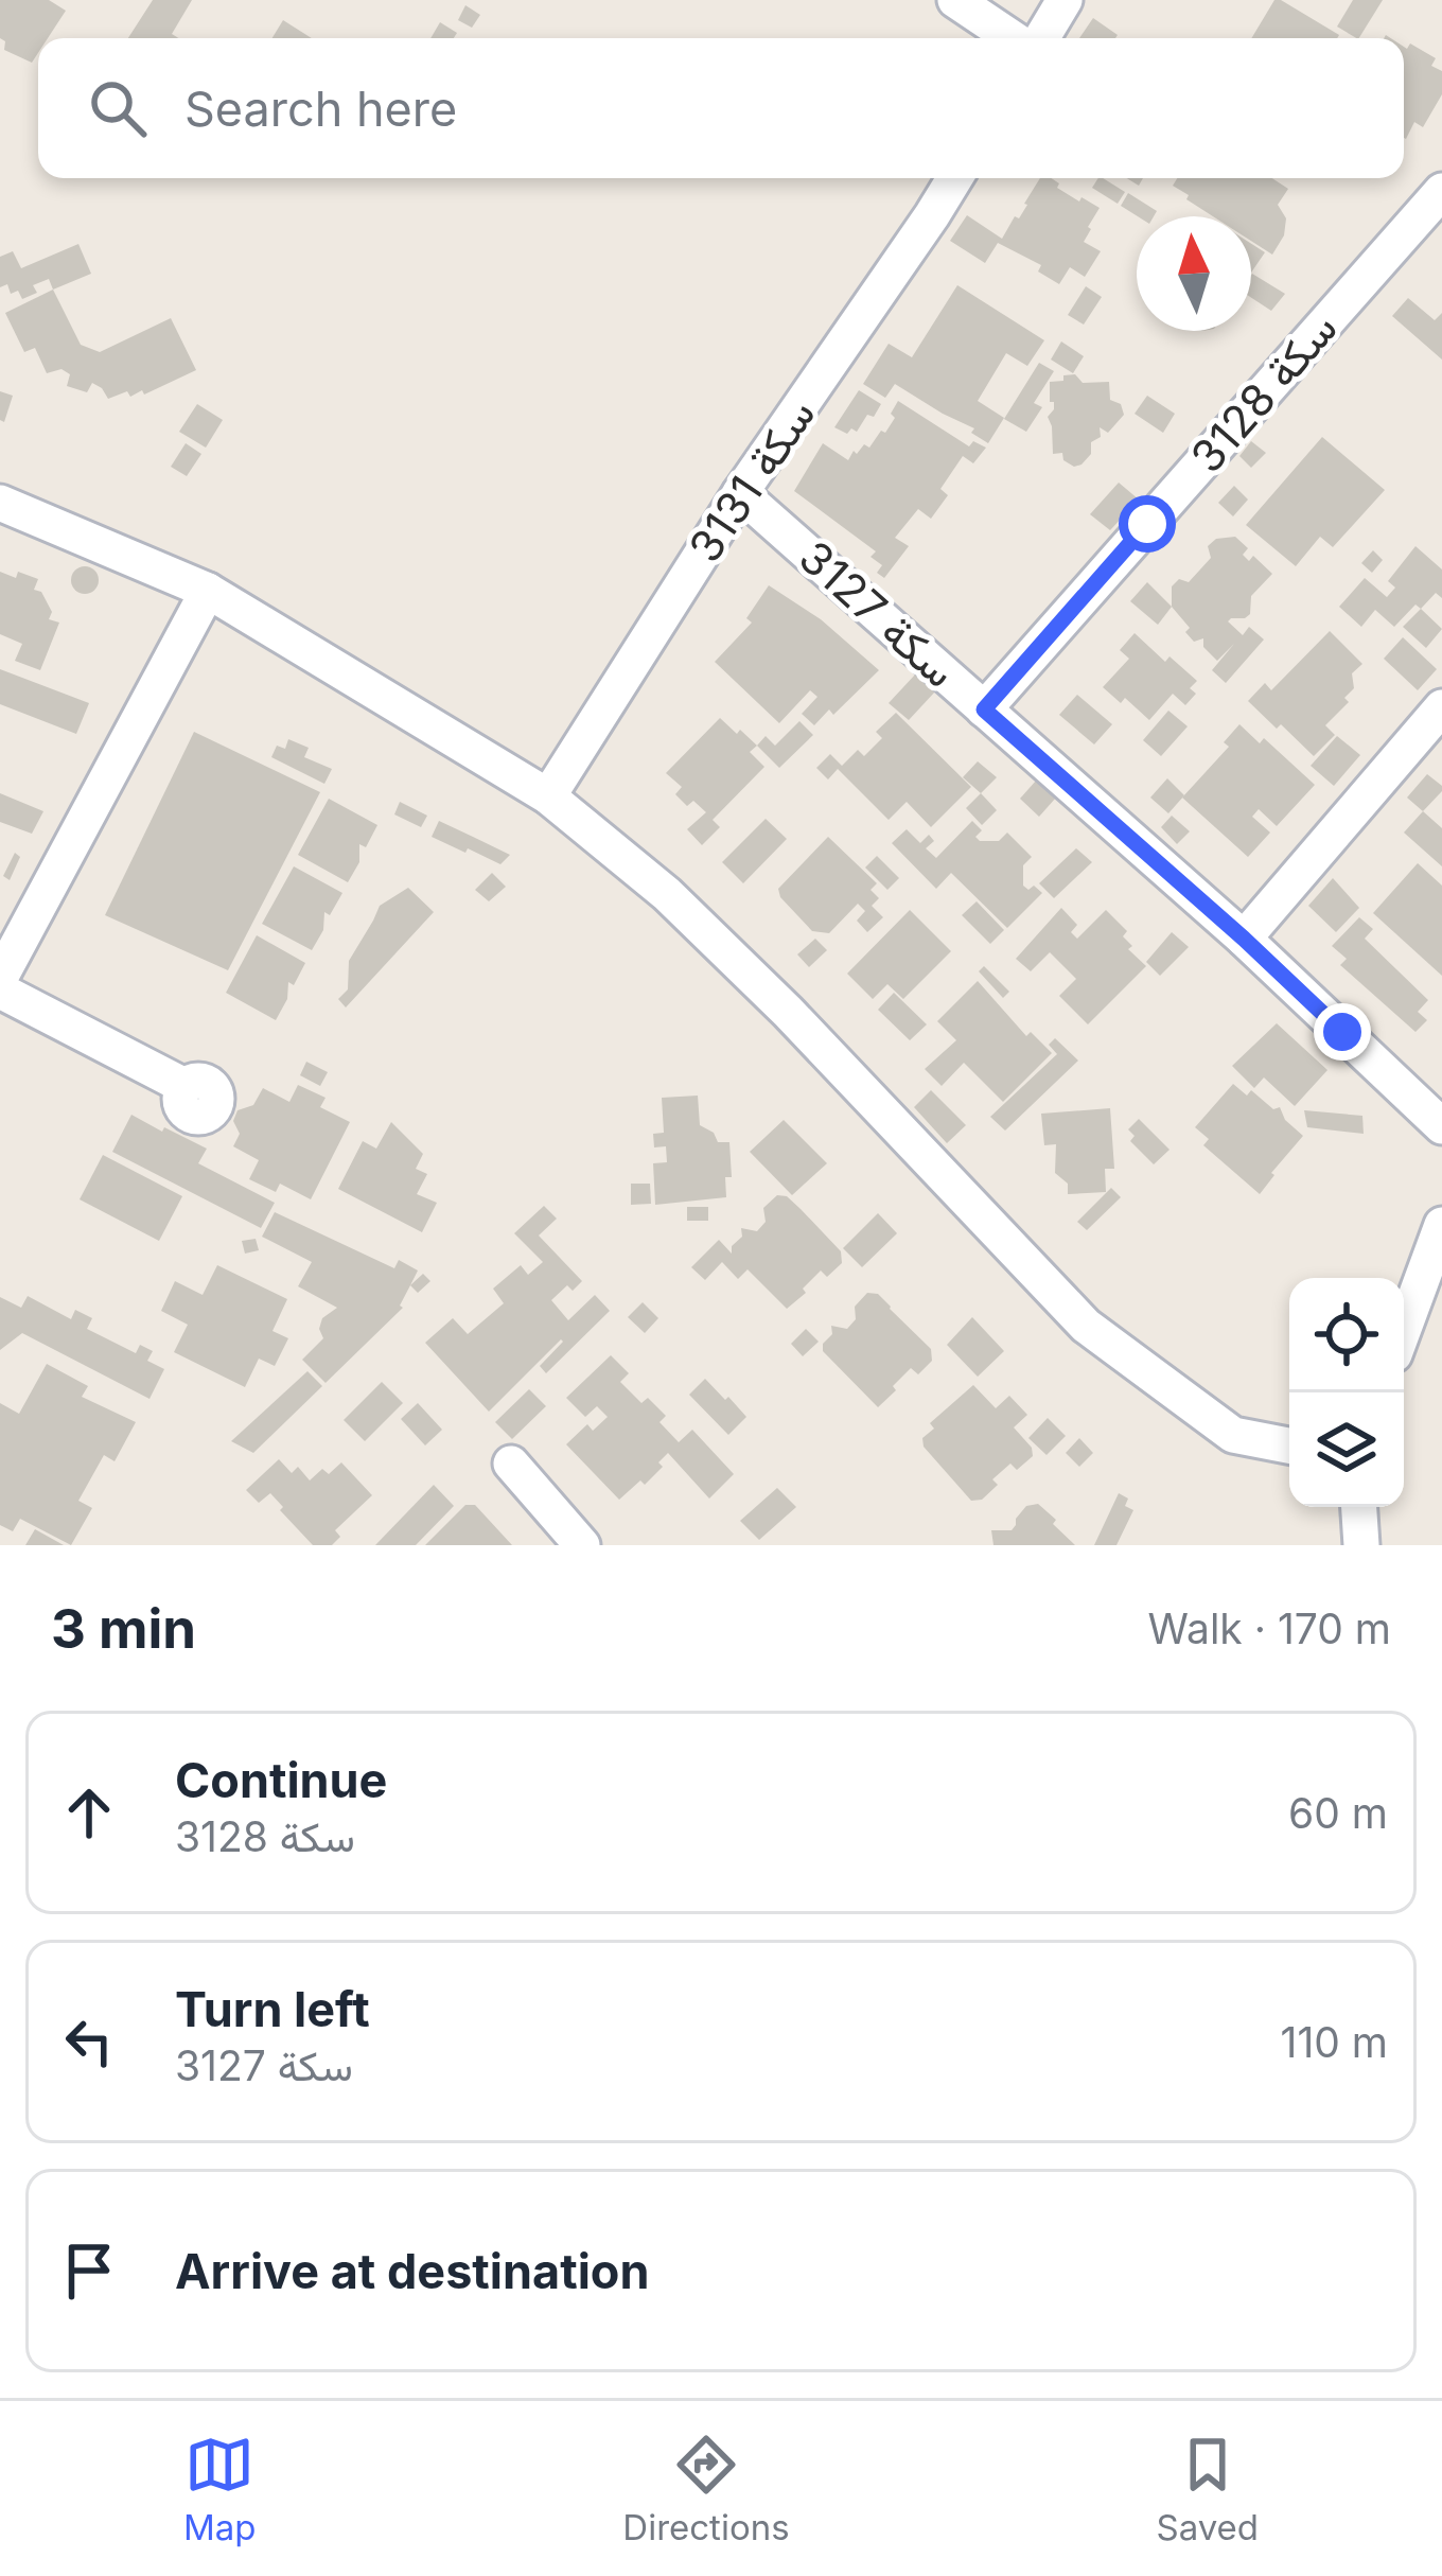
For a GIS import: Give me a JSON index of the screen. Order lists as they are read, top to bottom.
{
  "streets": {
    "street": ["سكة 3128", "سكة 3131", "سكة 3127"]
  },
  "crossings": [
    ["سكة 3128", "سكة 3127"],
    ["سكة 3131", "سكة 3127"]
  ],
  "north": "top",
  "page": {
    "search": "Search here",
    "heading": ["3 min", "Walk · 170 m"],
    "list": [
      ["Continue", "سكة 3128", "60 m"],
      ["Turn left", "سكة 3127", "110 m"],
      "Arrive at destination"
    ],
    "nav": ["Map", "Directions", "Saved"]
  }
}
